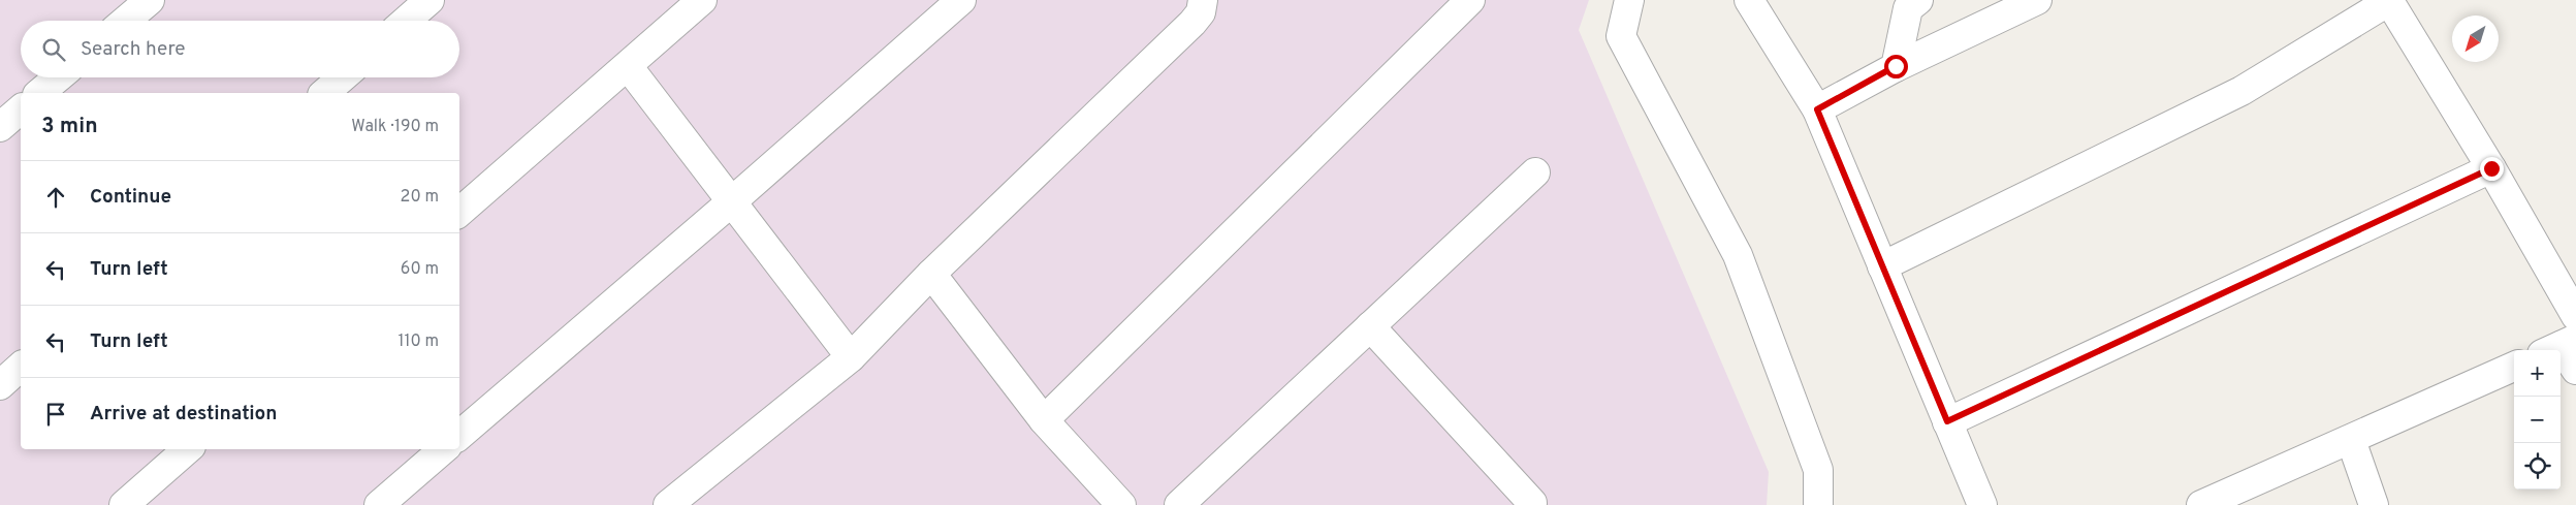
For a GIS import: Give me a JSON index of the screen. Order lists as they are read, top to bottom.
{
  "north": "bottom left",
  "page": {
    "search": "Search here",
    "heading": ["3 min", "Walk · 190 m"],
    "list": [
      ["Continue", "20 m"],
      ["Turn left", "60 m"],
      ["Turn left", "110 m"],
      "Arrive at destination"
    ],
    "map_buttons": ["+", "−"]
  }
}
